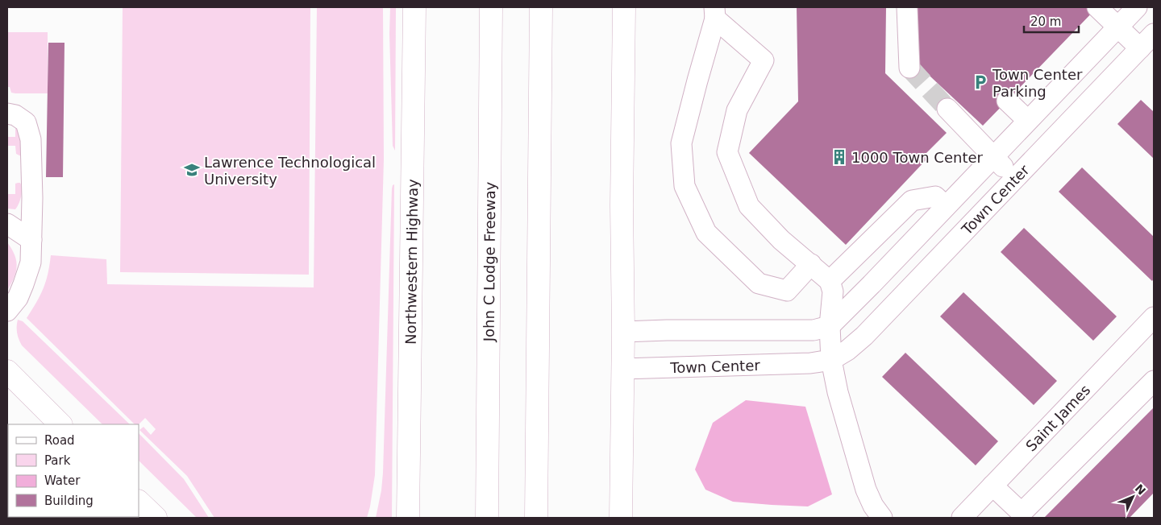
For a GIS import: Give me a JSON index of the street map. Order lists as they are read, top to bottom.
{
  "streets": {
    "main road": ["Northwestern Highway", "John C Lodge Freeway"],
    "street": ["Town Center", "Saint James"]
  },
  "places": {
    "parking": ["Town Center Parking"],
    "building": ["1000 Town Center"],
    "school or university": ["Lawrence Technological University"]
  },
  "legend": [
    "Road",
    "Park",
    "Water",
    "Building"
  ],
  "scale_bar": "20 m",
  "north": "top right"
}
